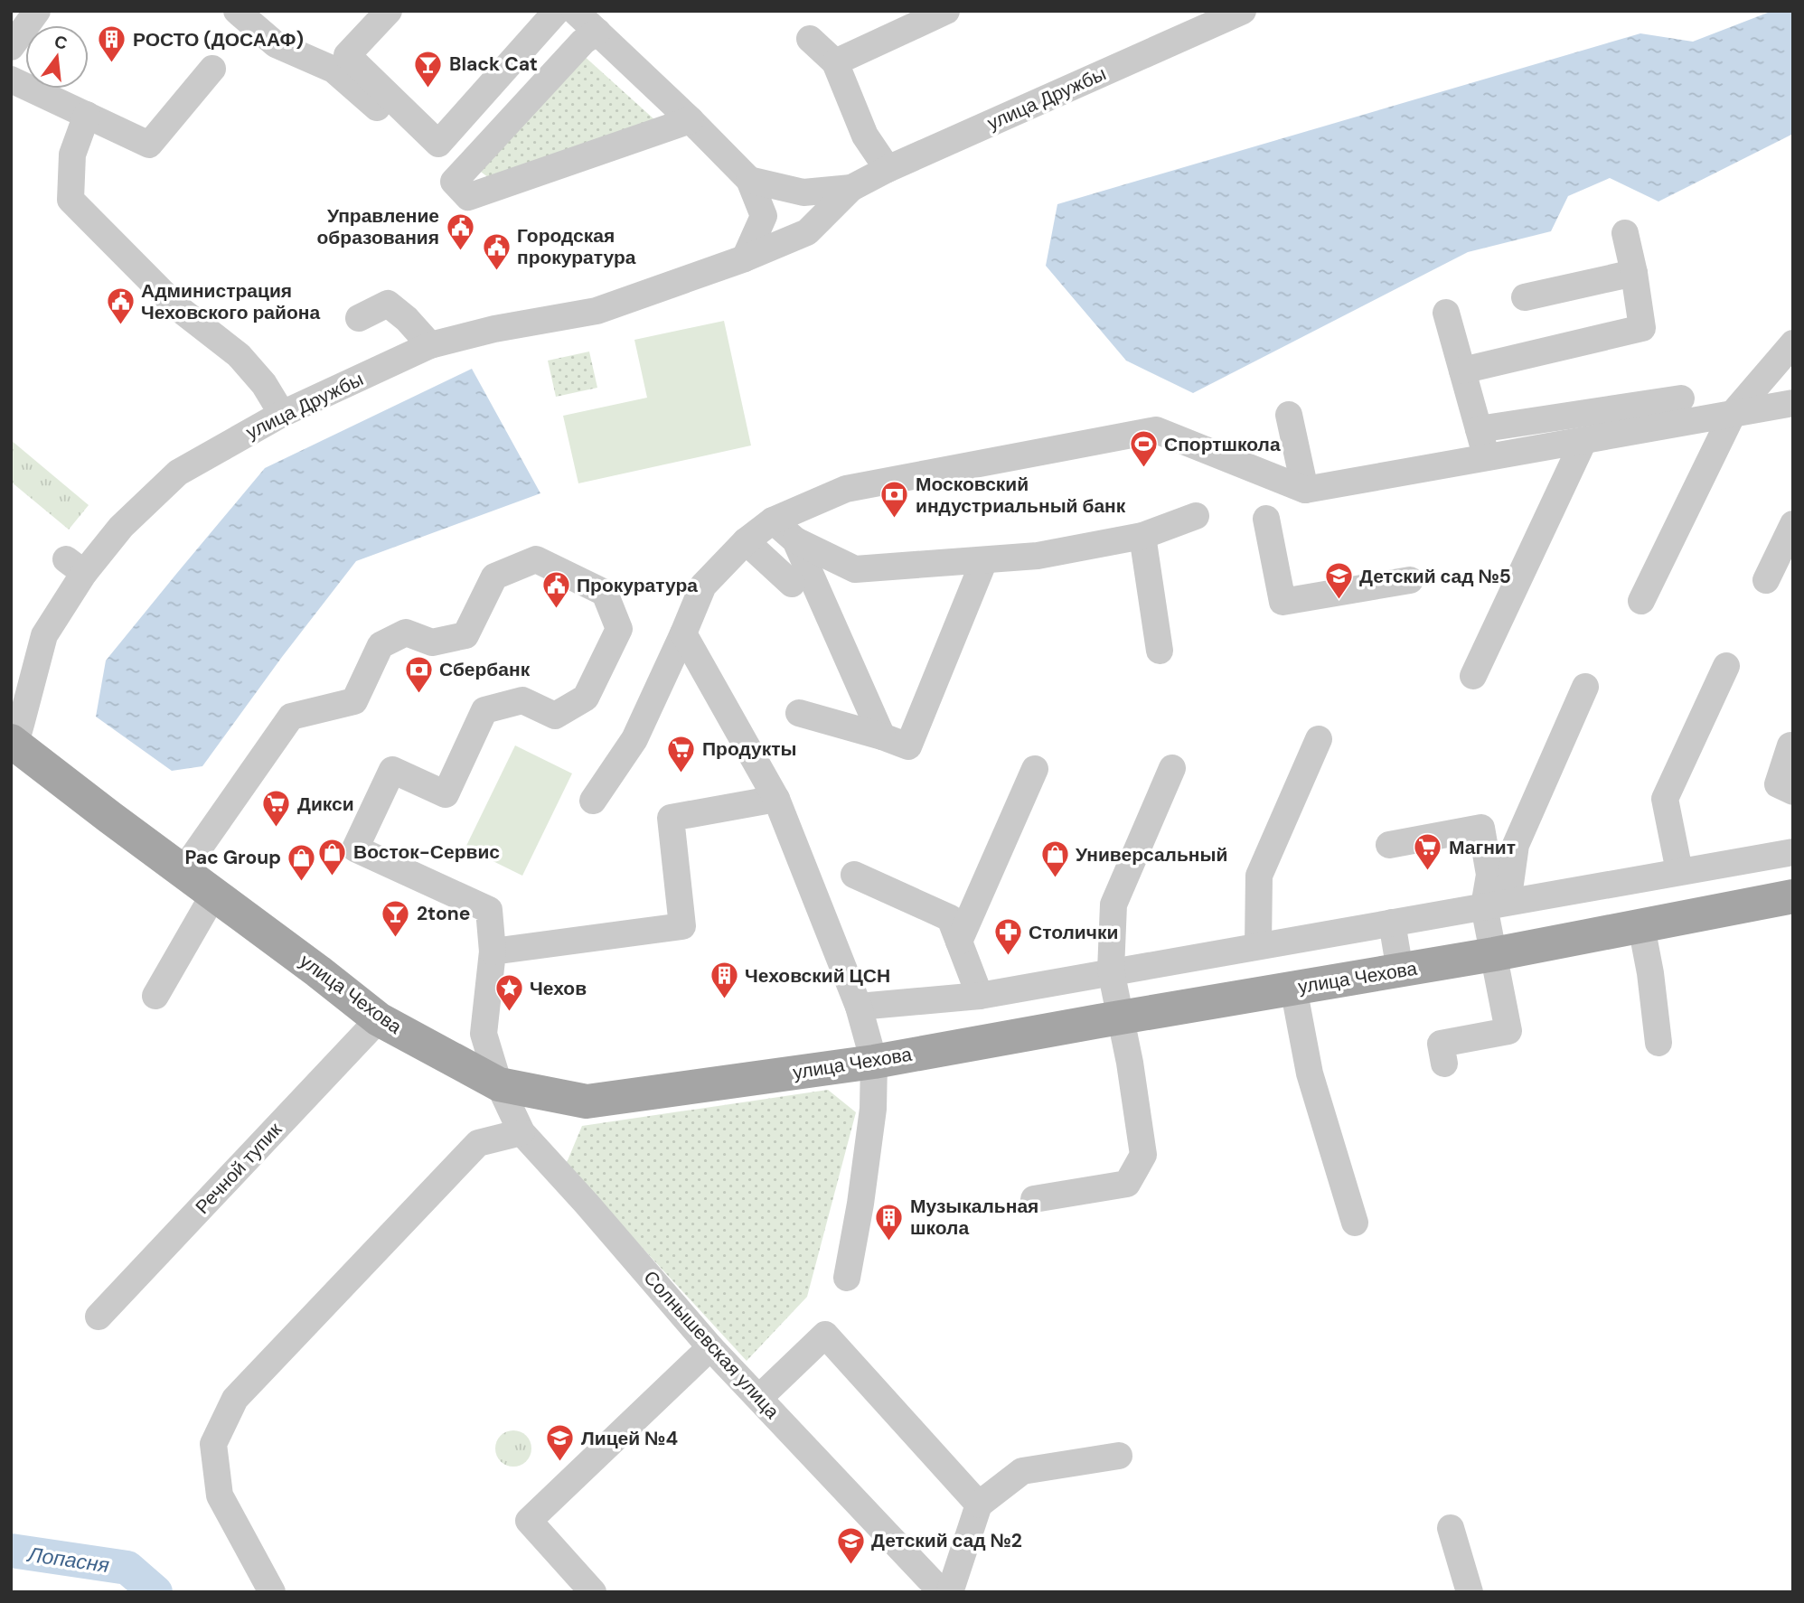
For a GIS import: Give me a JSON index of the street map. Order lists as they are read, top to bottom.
{
  "streets": {
    "main road": ["улица Чехова"],
    "street": ["улица Дружбы", "Речной тупик", "Солнышевская улица"]
  },
  "crossings": [
    ["улица Дружбы", "улица Чехова"],
    ["улица Чехова", "Речной тупик"],
    ["улица Чехова", "Солнышевская улица"]
  ],
  "water": ["Лопасня"],
  "places": {
    "building": ["РОСТО (ДОСААФ)", "Чеховский ЦСН", "Музыкальная школа"],
    "bar": ["Black Cat", "2tone"],
    "public building": [
      "Управление образования",
      "Городская прокуратура",
      "Администрация Чеховского района",
      "Прокуратура"
    ],
    "sports": ["Спортшкола"],
    "bank": ["Московский индустриальный банк", "Сбербанк"],
    "school or university": ["Детский сад №5", "Лицей №4", "Детский сад №2"],
    "supermarket": ["Продукты", "Дикси", "Магнит"],
    "shop": ["Восток-Сервис", "Универсальный", "Pac Group"],
    "pharmacy": ["Столички"],
    "place": ["Чехов"]
  },
  "north": "top"
}
